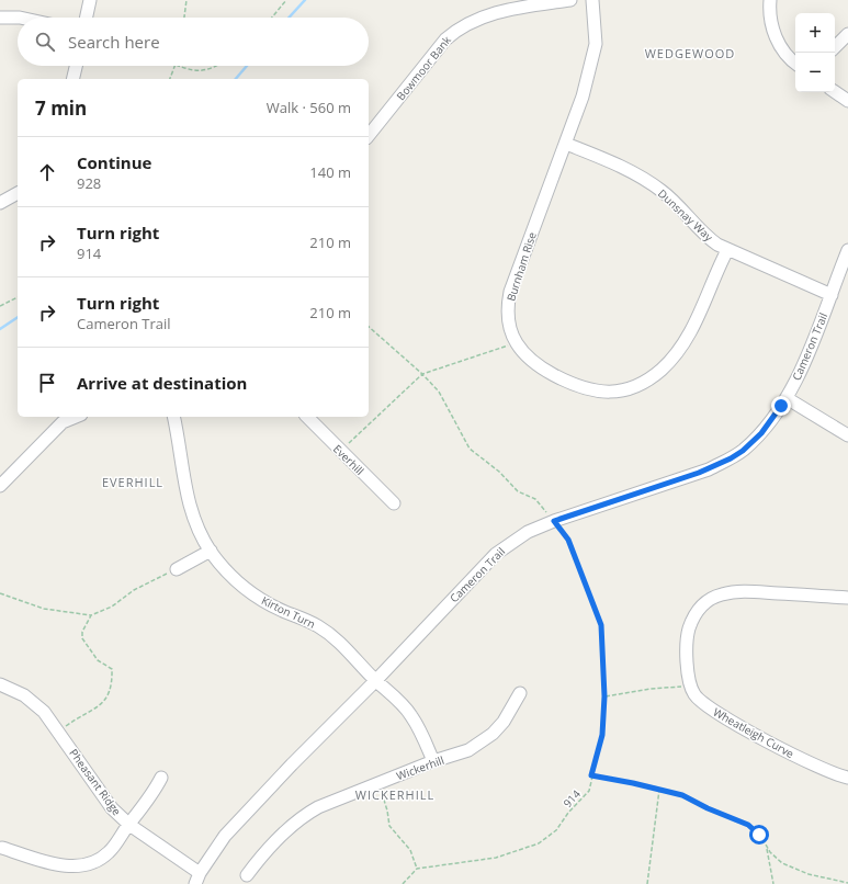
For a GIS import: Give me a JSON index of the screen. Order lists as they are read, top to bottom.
{
  "streets": {
    "street": [
      "Bowmoor Bank",
      "Dunsnay Way",
      "Burnham Rise",
      "Cameron Trail",
      "Everhill",
      "Kirton Turn",
      "Wheatleigh Curve",
      "Wickerhill",
      "Pheasant Ridge"
    ],
    "path": ["914"]
  },
  "crossings": [
    ["Dunsnay Way", "Burnham Rise"],
    ["Dunsnay Way", "Cameron Trail"],
    ["Cameron Trail", "Kirton Turn"],
    ["Cameron Trail", "Pheasant Ridge"],
    ["Cameron Trail", "914"],
    ["Kirton Turn", "Wickerhill"]
  ],
  "districts": ["WEDGEWOOD", "EVERHILL", "WICKERHILL"],
  "page": {
    "map_buttons": ["+", "−"],
    "search": "Search here",
    "heading": ["7 min", "Walk · 560 m"],
    "list": [
      ["Continue", "928", "140 m"],
      ["Turn right", "914", "210 m"],
      ["Turn right", "Cameron Trail", "210 m"],
      "Arrive at destination"
    ]
  }
}
